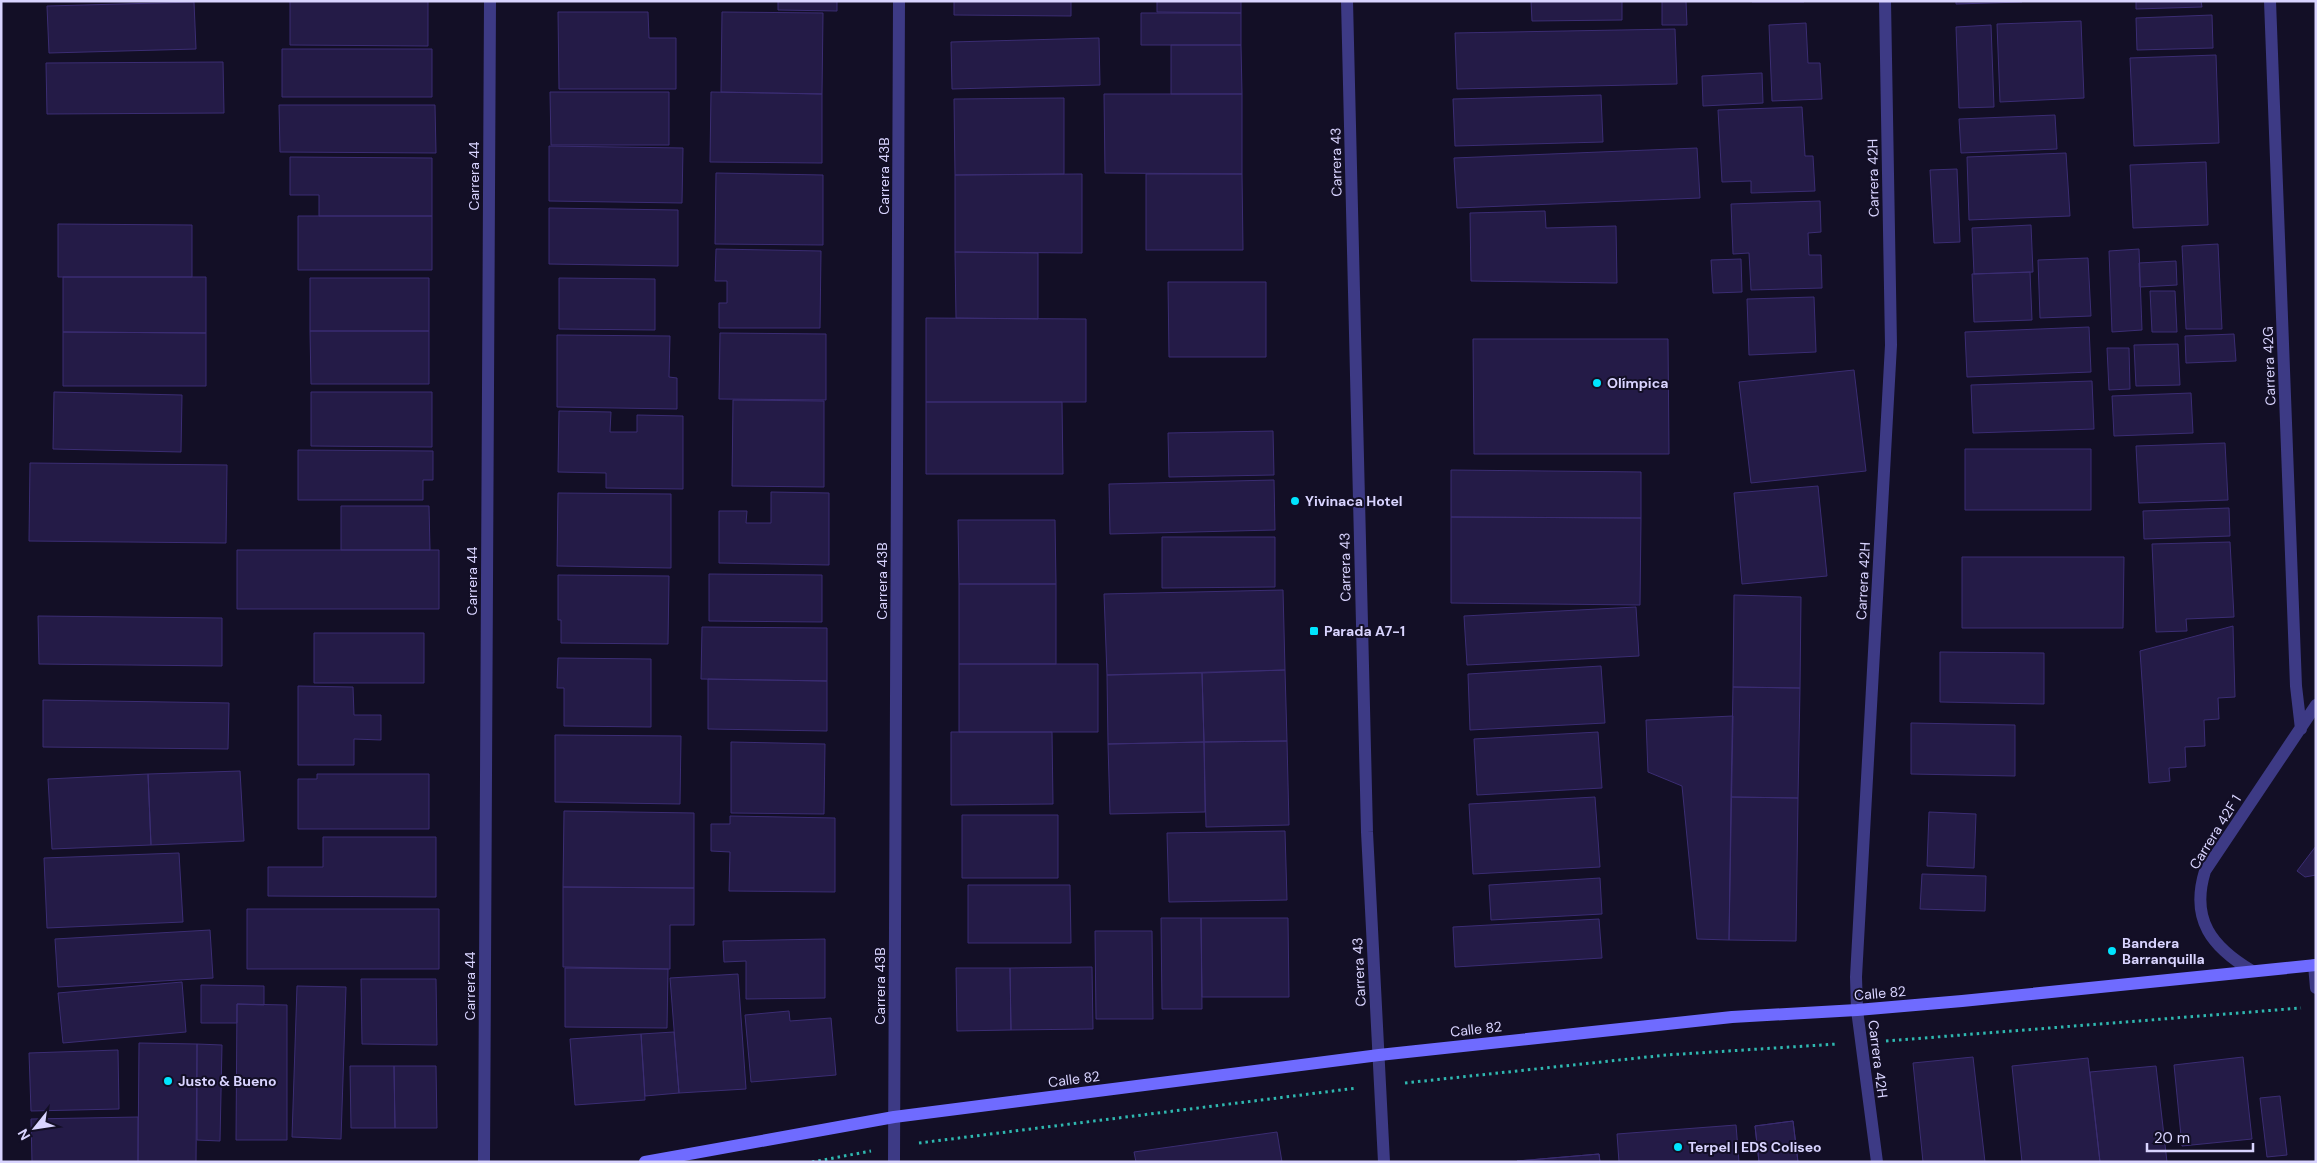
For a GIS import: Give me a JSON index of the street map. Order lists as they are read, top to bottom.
{
  "streets": {
    "main road": ["Calle 82"],
    "street": [
      "Carrera 43",
      "Carrera 44",
      "Carrera 43B",
      "Carrera 42H",
      "Carrera 42G",
      "Carrera 42F 1"
    ]
  },
  "crossings": [
    ["Carrera 43", "Calle 82"],
    ["Carrera 43B", "Calle 82"],
    ["Carrera 42H", "Calle 82"],
    ["Carrera 42G", "Carrera 42F 1"],
    ["Carrera 42F 1", "Calle 82"]
  ],
  "places": {
    "other": [
      "Olímpica",
      "Yivinaca Hotel",
      "Bandera Barranquilla",
      "Justo & Bueno",
      "Terpel | EDS Coliseo"
    ],
    "transit": ["Parada A7-1"]
  },
  "scale_bar": "20 m",
  "north": "bottom left"
}
